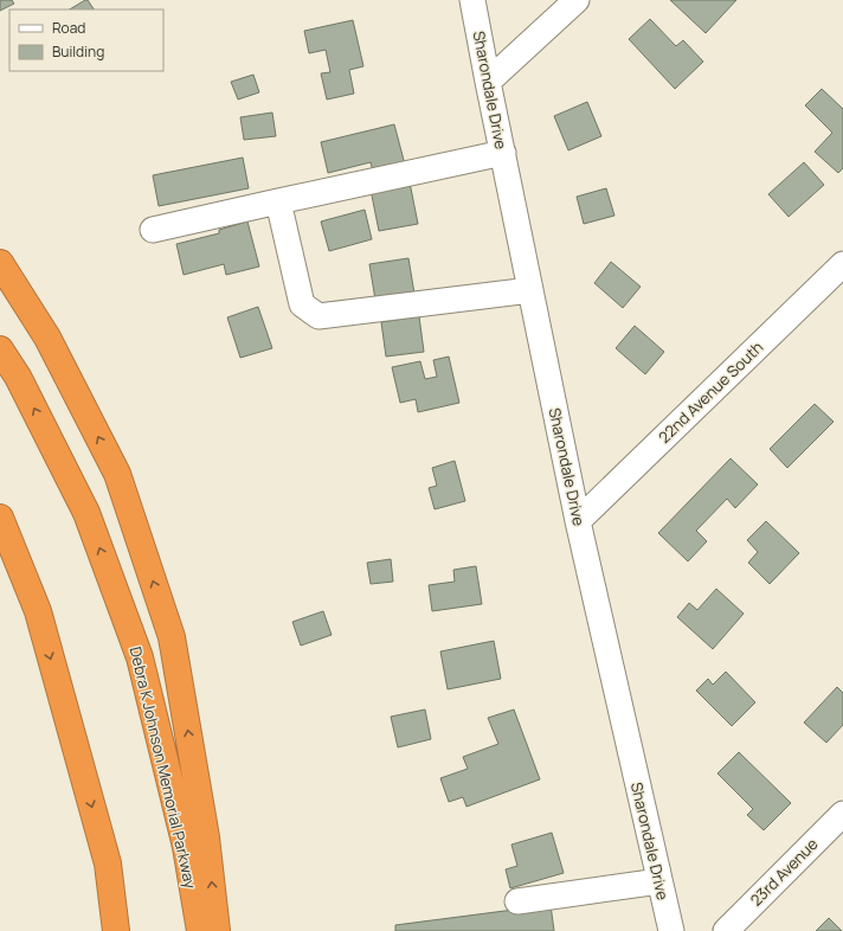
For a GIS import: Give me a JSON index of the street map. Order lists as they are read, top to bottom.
{
  "streets": {
    "highway": ["Debra K Johnson Memorial Parkway"],
    "street": ["Sharondale Drive", "22nd Avenue South", "23rd Avenue"]
  },
  "crossings": [
    ["Sharondale Drive", "22nd Avenue South"]
  ],
  "legend": ["Road", "Building"]
}
